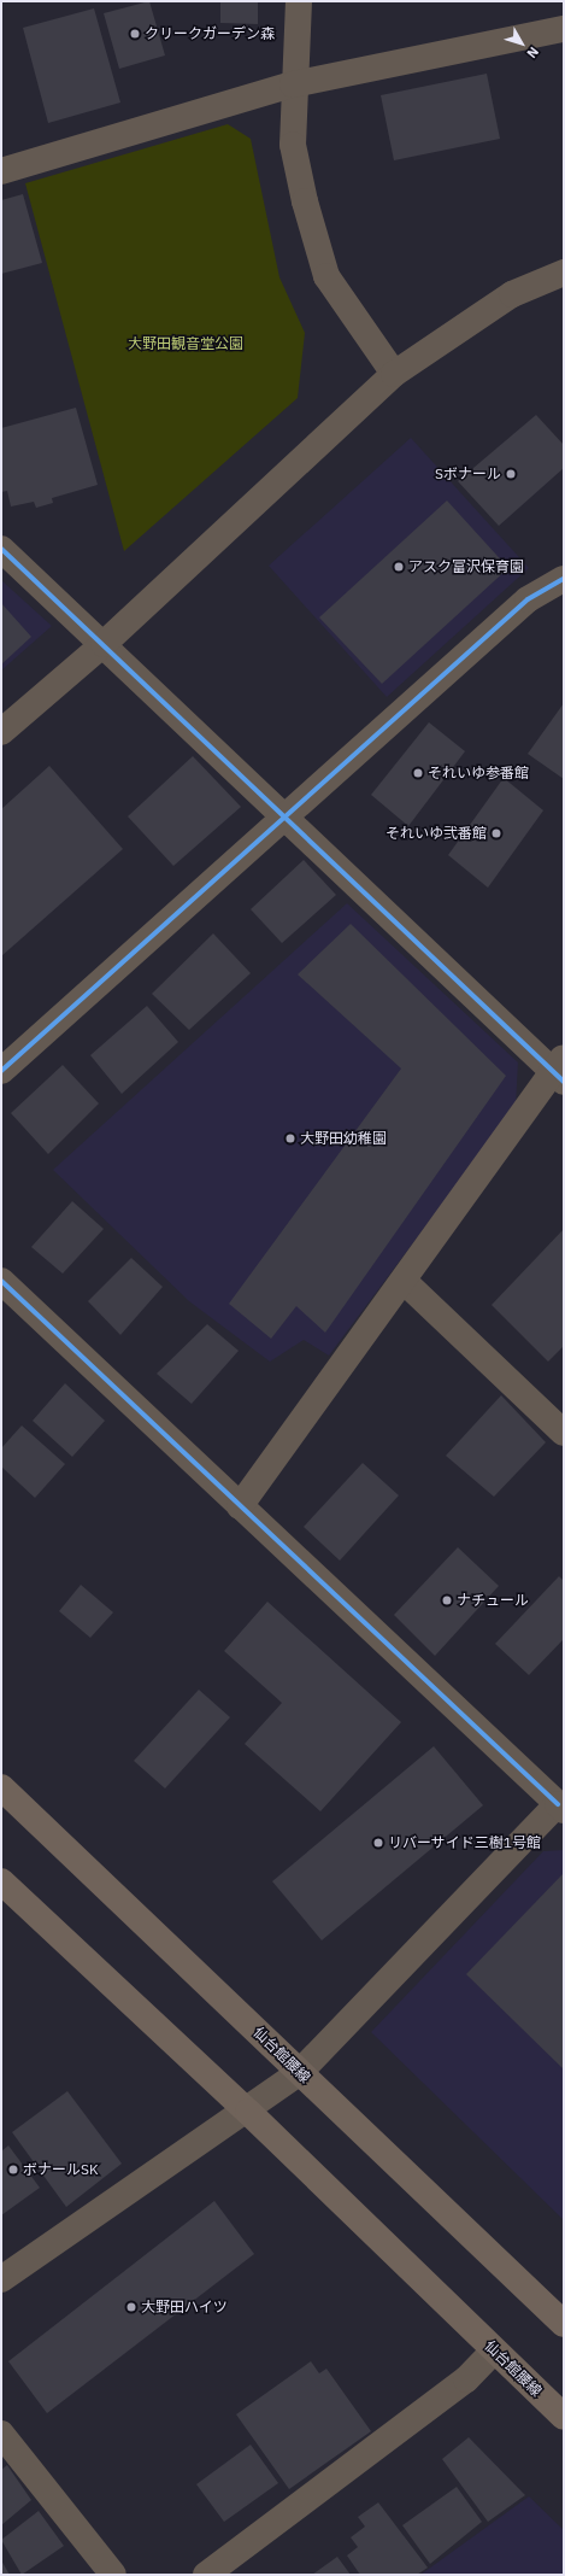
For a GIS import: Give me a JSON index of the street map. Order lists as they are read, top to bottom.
{
  "streets": {
    "main road": ["仙台館腰線"]
  },
  "parks": ["大野田観音堂公園"],
  "places": [
    "クリークガーデン森",
    "Sボナール",
    "アスク富沢保育園",
    "それいゆ参番館",
    "それいゆ弐番館",
    "大野田幼稚園",
    "ナチュール",
    "リバーサイド三樹1号館",
    "ボナールSK",
    "大野田ハイツ"
  ],
  "north": "bottom right"
}
